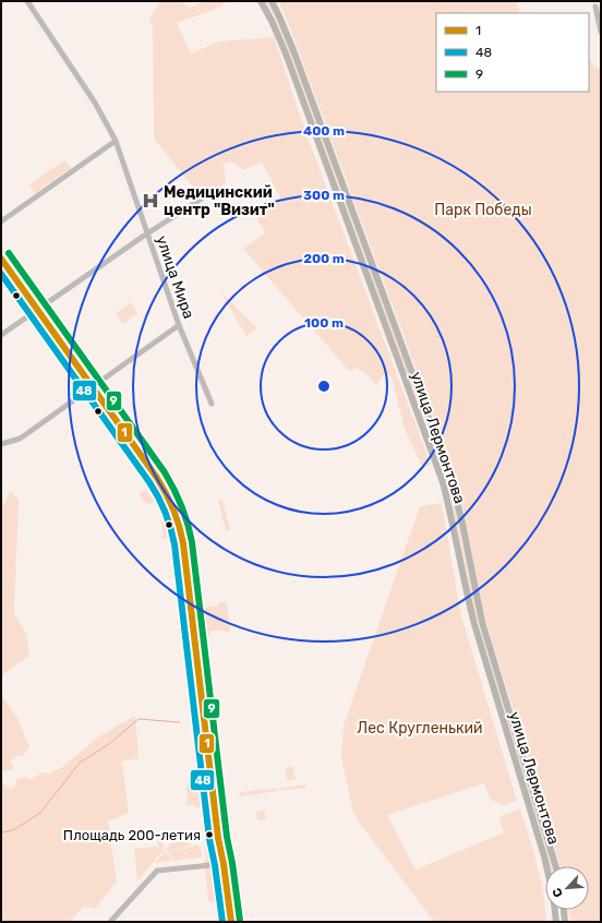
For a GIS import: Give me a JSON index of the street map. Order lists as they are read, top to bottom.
{
  "streets": {
    "main road": ["улица Лермонтова"],
    "street": ["улица Мира"]
  },
  "parks": ["Парк Победы", "Лес Кругленький"],
  "places": {
    "hospital": ["Медицинский центр \"Визит\""],
    "other": ["Площадь 200-летия"]
  },
  "lines": ["transit line 9", "transit line 1", "transit line 48"],
  "legend": ["1", "48", "9"],
  "north": "bottom left",
  "rings": [
    "400 m",
    "300 m",
    "200 m",
    "100 m"
  ]
}
